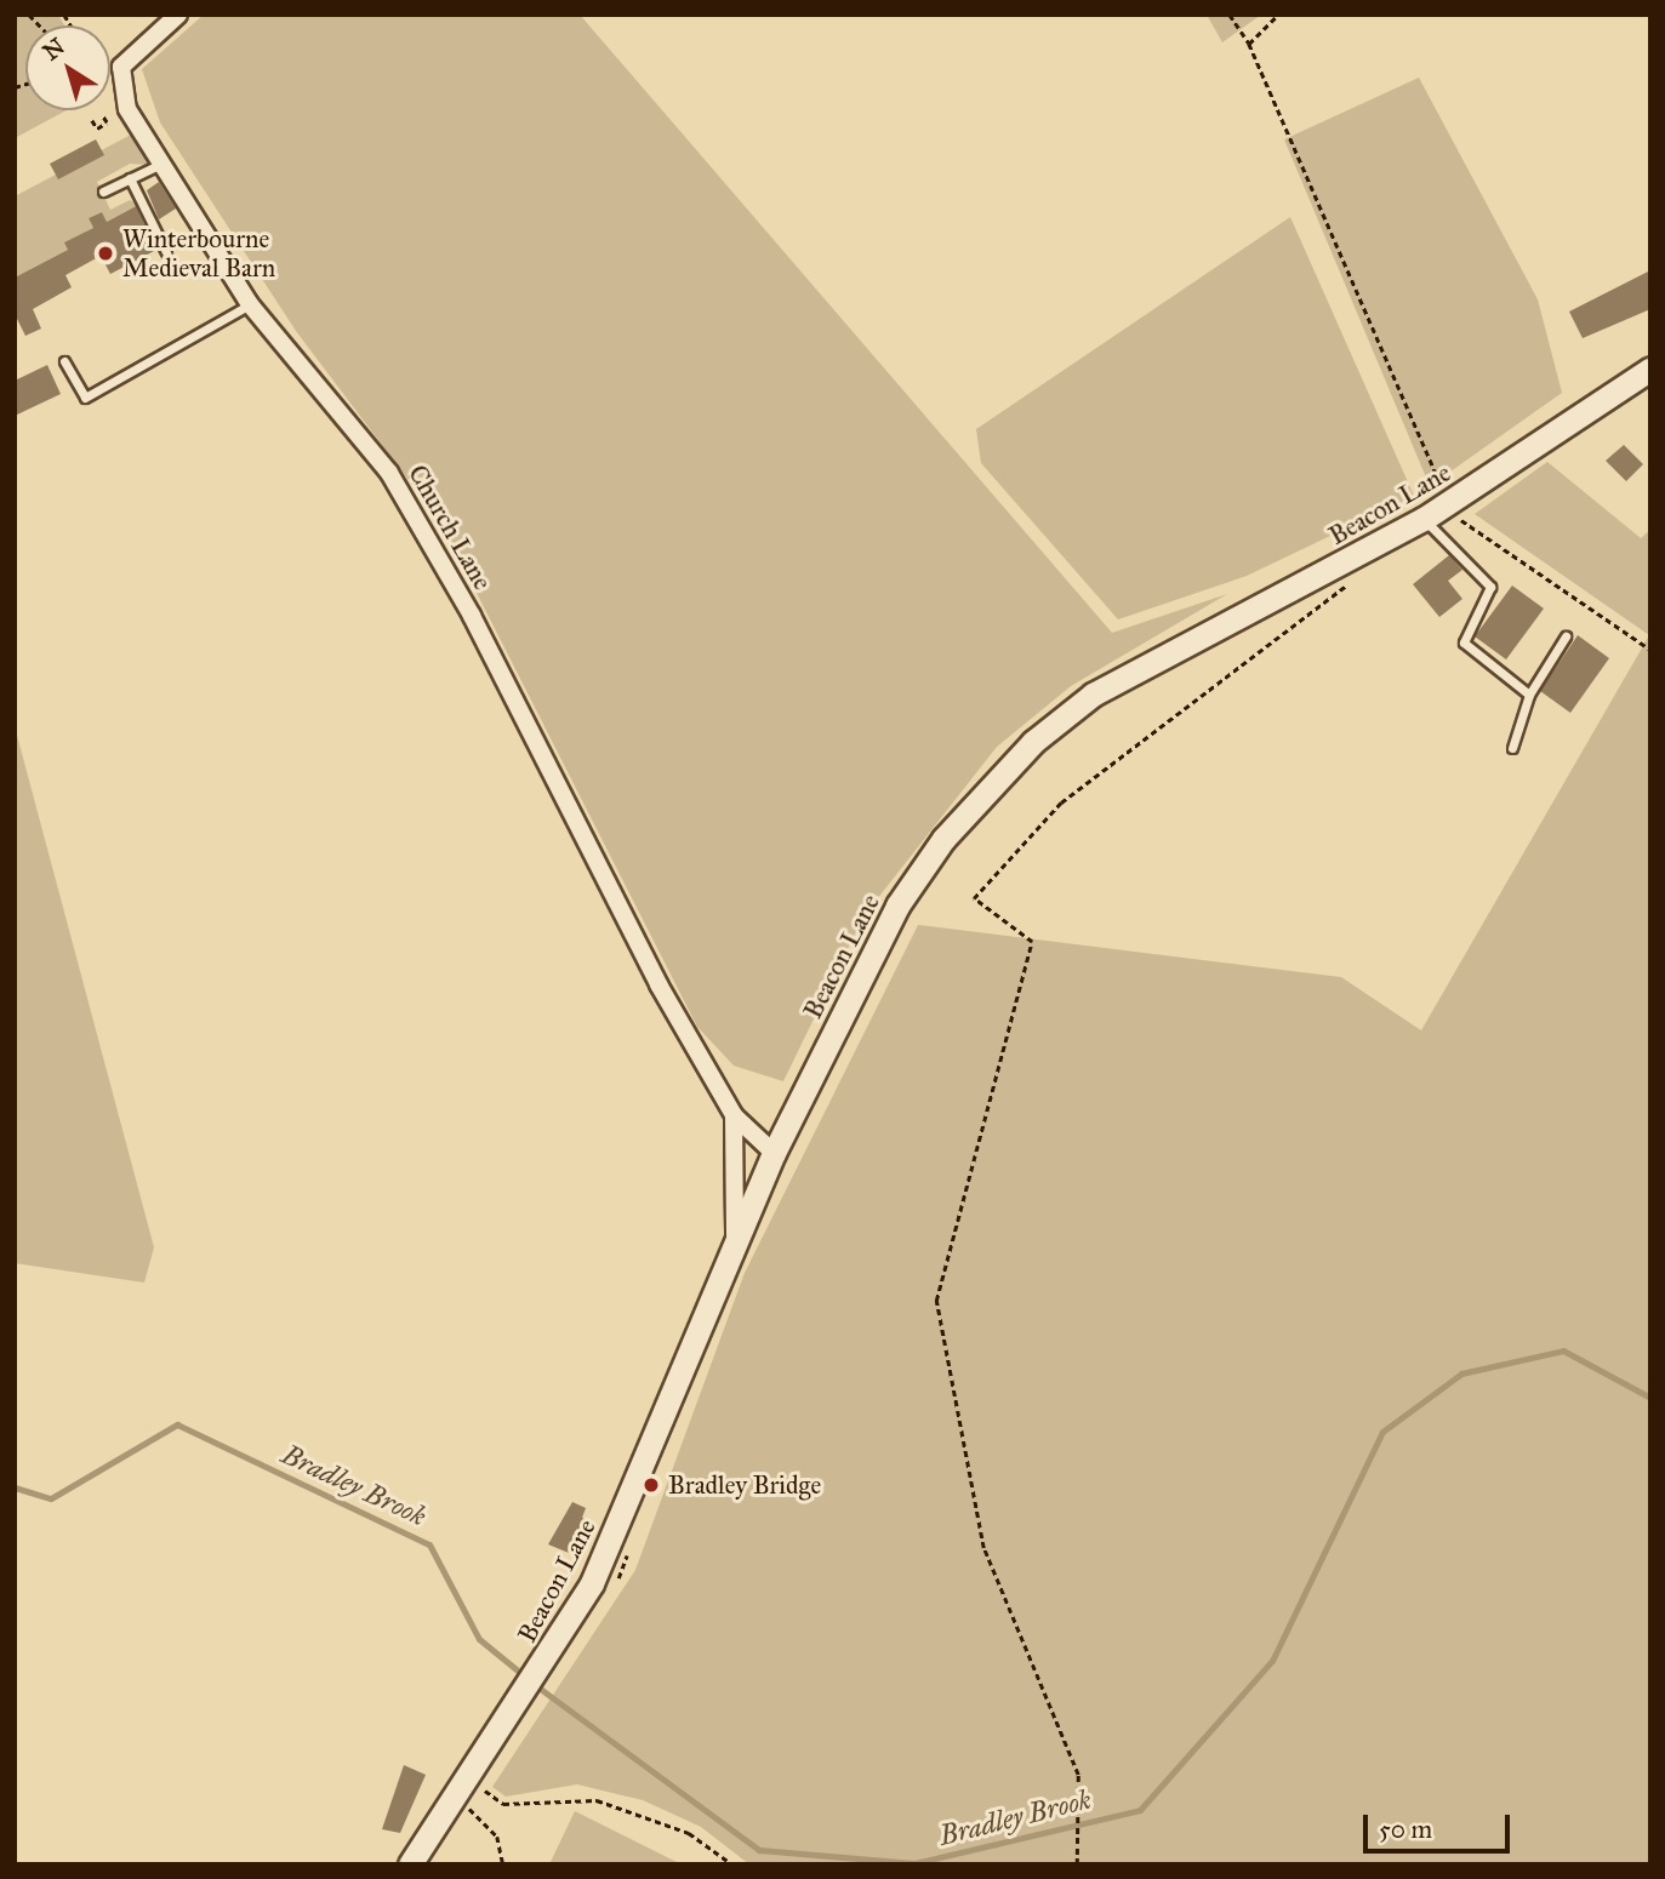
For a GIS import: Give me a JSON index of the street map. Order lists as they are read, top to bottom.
{
  "streets": {
    "main road": ["Beacon Lane"],
    "street": ["Church Lane"]
  },
  "crossings": [
    ["Beacon Lane", "Church Lane"]
  ],
  "water": ["Bradley Brook"],
  "places": ["Winterbourne Medieval Barn", "Bradley Bridge"],
  "scale_bar": "50 m",
  "north": "top left"
}
